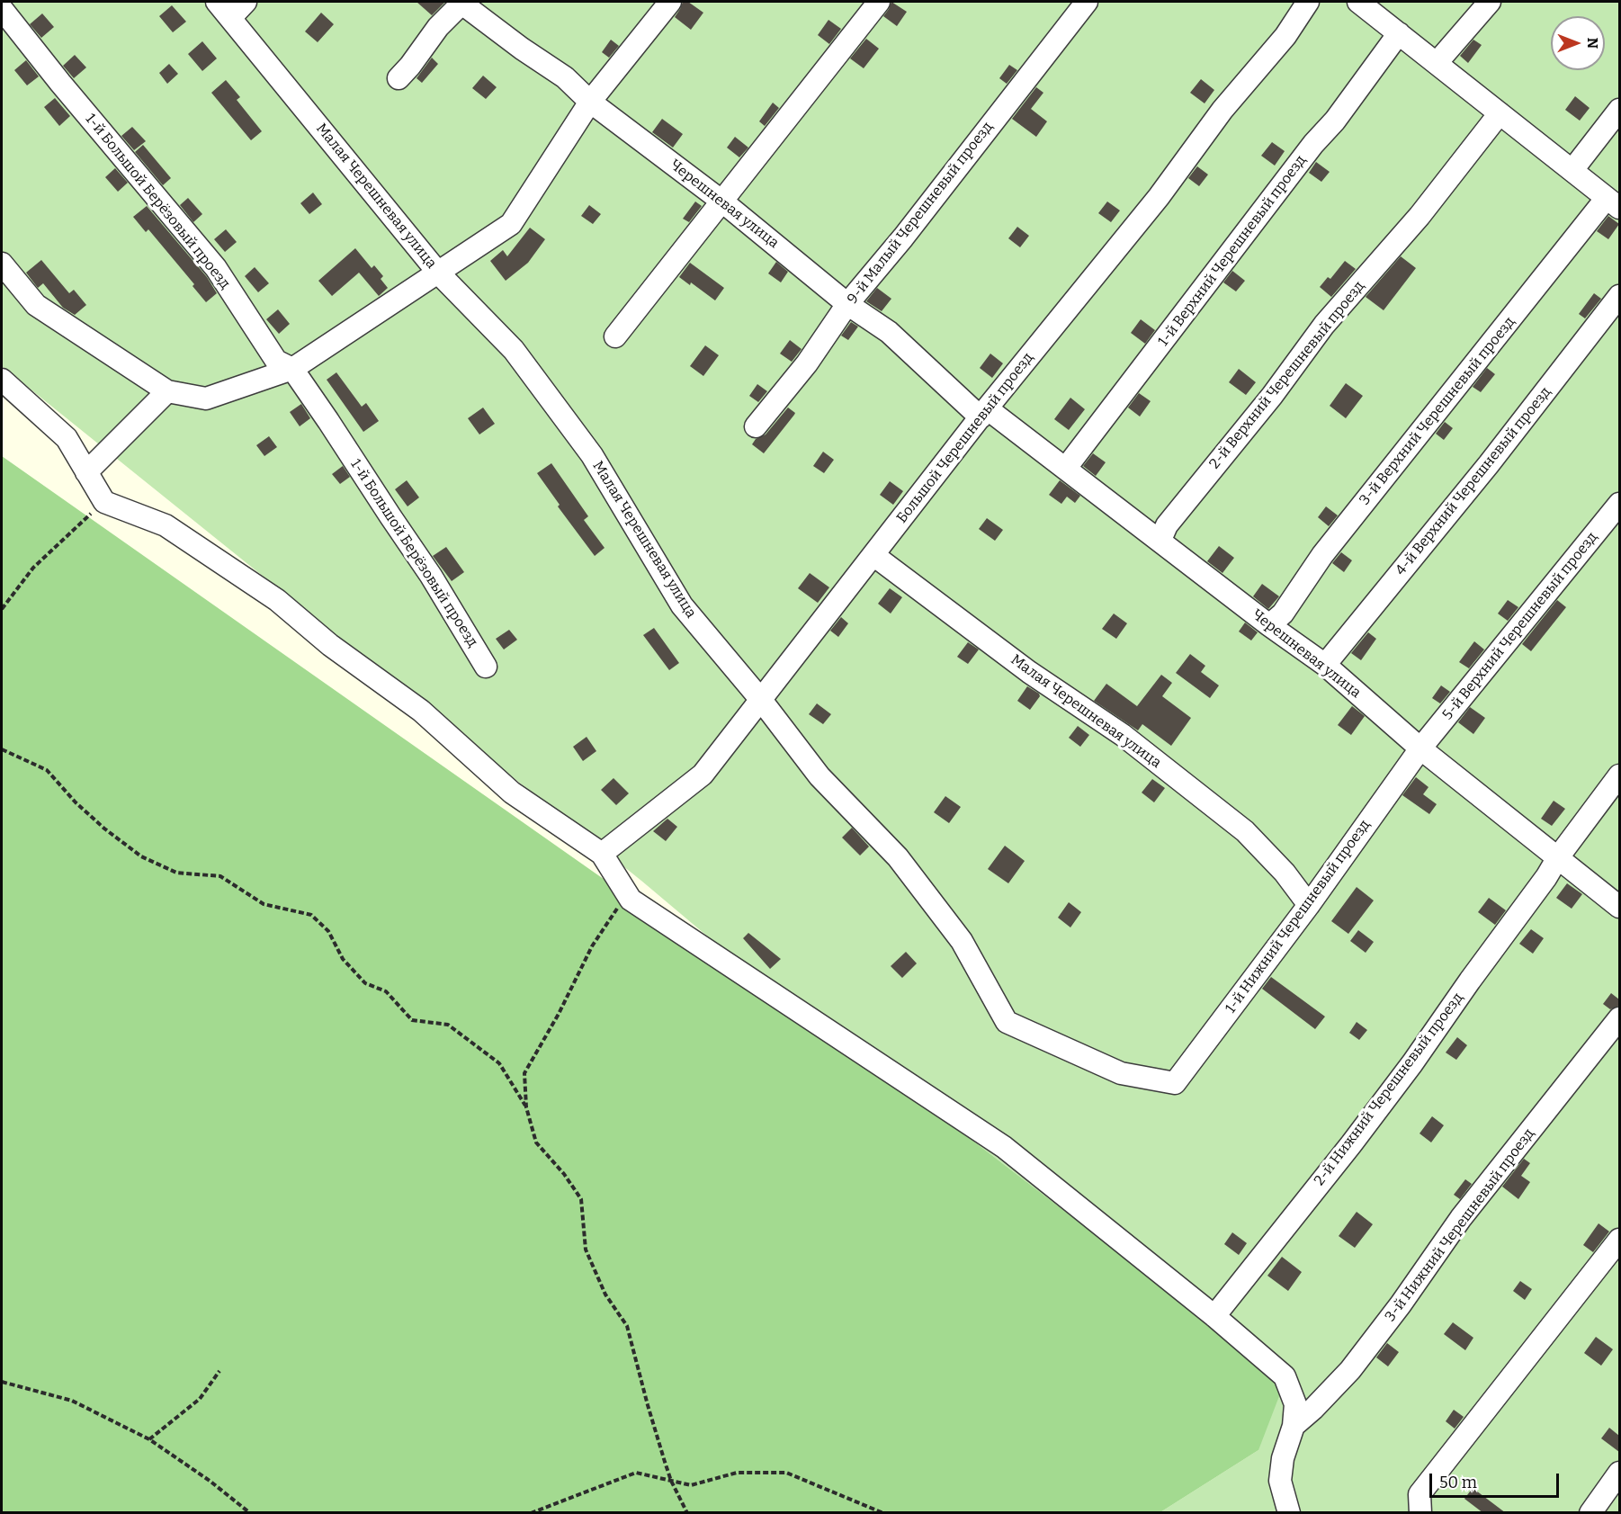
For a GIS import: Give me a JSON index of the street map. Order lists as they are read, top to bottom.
{
  "streets": {
    "lane": [
      "Малая Черешневая улица",
      "1-й Большой Берёзовый проезд",
      "Черешневая улица",
      "9-й Малый Черешневый проезд",
      "1-й Верхний Черешневый проезд",
      "2-й Верхний Черешневый проезд",
      "3-й Верхний Черешневый проезд",
      "Большой Черешневый проезд",
      "4-й Верхний Черешневый проезд",
      "5-й Верхний Черешневый проезд",
      "1-й Нижний Черешневый проезд",
      "2-й Нижний Черешневый проезд",
      "3-й Нижний Черешневый проезд"
    ]
  },
  "crossings": [
    ["Малая Черешневая улица", "Большой Черешневый проезд"],
    ["Малая Черешневая улица", "1-й Нижний Черешневый проезд"],
    ["Черешневая улица", "9-й Малый Черешневый проезд"],
    ["Черешневая улица", "1-й Верхний Черешневый проезд"],
    ["Черешневая улица", "2-й Верхний Черешневый проезд"],
    ["Черешневая улица", "3-й Верхний Черешневый проезд"],
    ["Черешневая улица", "Большой Черешневый проезд"],
    ["Черешневая улица", "4-й Верхний Черешневый проезд"],
    ["Черешневая улица", "5-й Верхний Черешневый проезд"],
    ["Черешневая улица", "1-й Нижний Черешневый проезд"],
    ["Черешневая улица", "2-й Нижний Черешневый проезд"],
    ["5-й Верхний Черешневый проезд", "1-й Нижний Черешневый проезд"]
  ],
  "scale_bar": "50 m",
  "north": "right"
}
